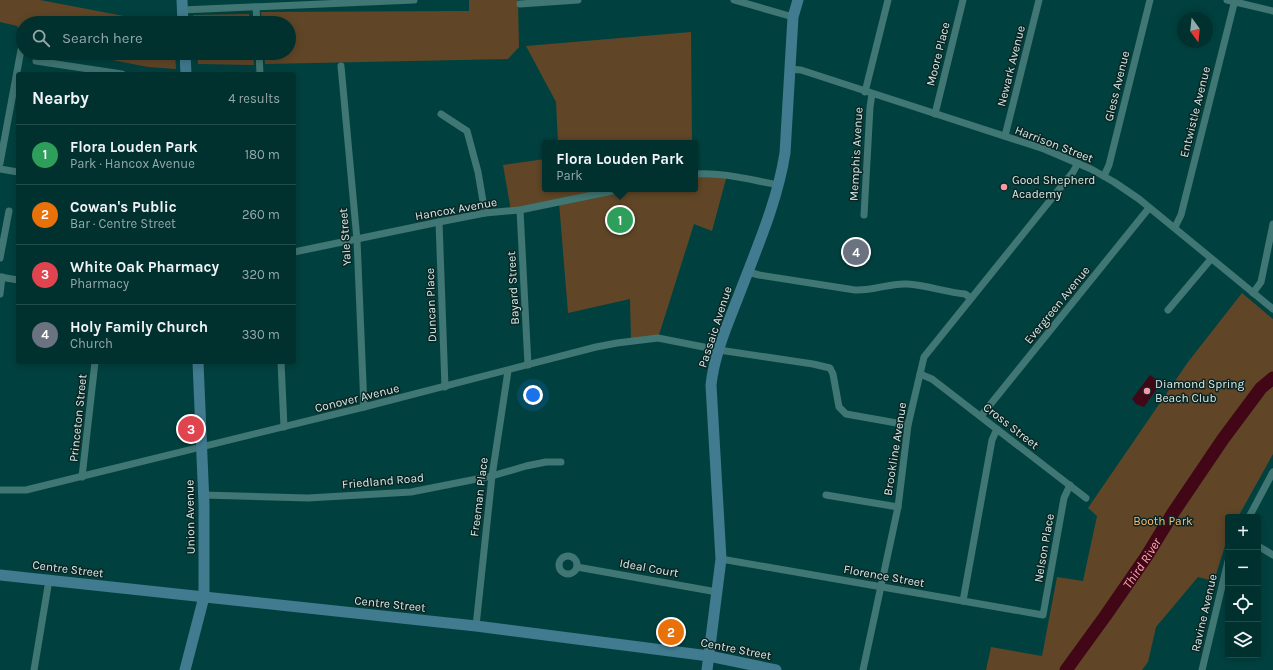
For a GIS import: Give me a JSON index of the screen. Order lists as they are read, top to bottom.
{
  "streets": {
    "street": [
      "Moore Place",
      "Newark Avenue",
      "Gless Avenue",
      "Entwistle Avenue",
      "Harrison Street",
      "Memphis Avenue",
      "Hancox Avenue",
      "Yale Street",
      "Bayard Street",
      "Duncan Place",
      "Evergreen Avenue",
      "Passaic Avenue",
      "Conover Avenue",
      "Princeton Street",
      "Cross Street",
      "Brookline Avenue",
      "Friedland Road",
      "Freeman Place",
      "Union Avenue",
      "Nelson Place",
      "Ideal Court",
      "Centre Street",
      "Florence Street",
      "Ravine Avenue"
    ]
  },
  "crossings": [
    ["Moore Place", "Harrison Street"],
    ["Newark Avenue", "Harrison Street"],
    ["Gless Avenue", "Harrison Street"],
    ["Entwistle Avenue", "Harrison Street"],
    ["Harrison Street", "Memphis Avenue"],
    ["Harrison Street", "Evergreen Avenue"],
    ["Harrison Street", "Passaic Avenue"],
    ["Harrison Street", "Brookline Avenue"],
    ["Hancox Avenue", "Yale Street"],
    ["Hancox Avenue", "Bayard Street"],
    ["Hancox Avenue", "Duncan Place"],
    ["Yale Street", "Conover Avenue"],
    ["Bayard Street", "Conover Avenue"],
    ["Duncan Place", "Conover Avenue"],
    ["Evergreen Avenue", "Cross Street"],
    ["Passaic Avenue", "Conover Avenue"],
    ["Passaic Avenue", "Ideal Court"],
    ["Passaic Avenue", "Centre Street"],
    ["Passaic Avenue", "Florence Street"],
    ["Conover Avenue", "Princeton Street"],
    ["Conover Avenue", "Brookline Avenue"],
    ["Conover Avenue", "Freeman Place"],
    ["Conover Avenue", "Union Avenue"],
    ["Cross Street", "Brookline Avenue"],
    ["Cross Street", "Nelson Place"],
    ["Brookline Avenue", "Florence Street"],
    ["Friedland Road", "Freeman Place"],
    ["Friedland Road", "Union Avenue"],
    ["Freeman Place", "Centre Street"],
    ["Union Avenue", "Centre Street"],
    ["Nelson Place", "Florence Street"]
  ],
  "water": ["Third River"],
  "parks": ["Booth Park"],
  "places": ["Good Shepherd Academy", "Diamond Spring Beach Club"],
  "north": "bottom",
  "page": {
    "search": "Search here",
    "heading": ["Nearby", "4 results"],
    "list": [
      {
        "mark": "1",
        "name": "Flora Louden Park",
        "note": "Park · Hancox Avenue",
        "value": "180 m"
      },
      {
        "mark": "2",
        "name": "Cowan's Public",
        "note": "Bar · Centre Street",
        "value": "260 m"
      },
      {
        "mark": "3",
        "name": "White Oak Pharmacy",
        "note": "Pharmacy",
        "value": "320 m"
      },
      {
        "mark": "4",
        "name": "Holy Family Church",
        "note": "Church",
        "value": "330 m"
      }
    ],
    "popup": ["Flora Louden Park", "Park"],
    "pins": [
      "1",
      "4",
      "3",
      "2"
    ],
    "map_buttons": ["+", "−"]
  }
}
